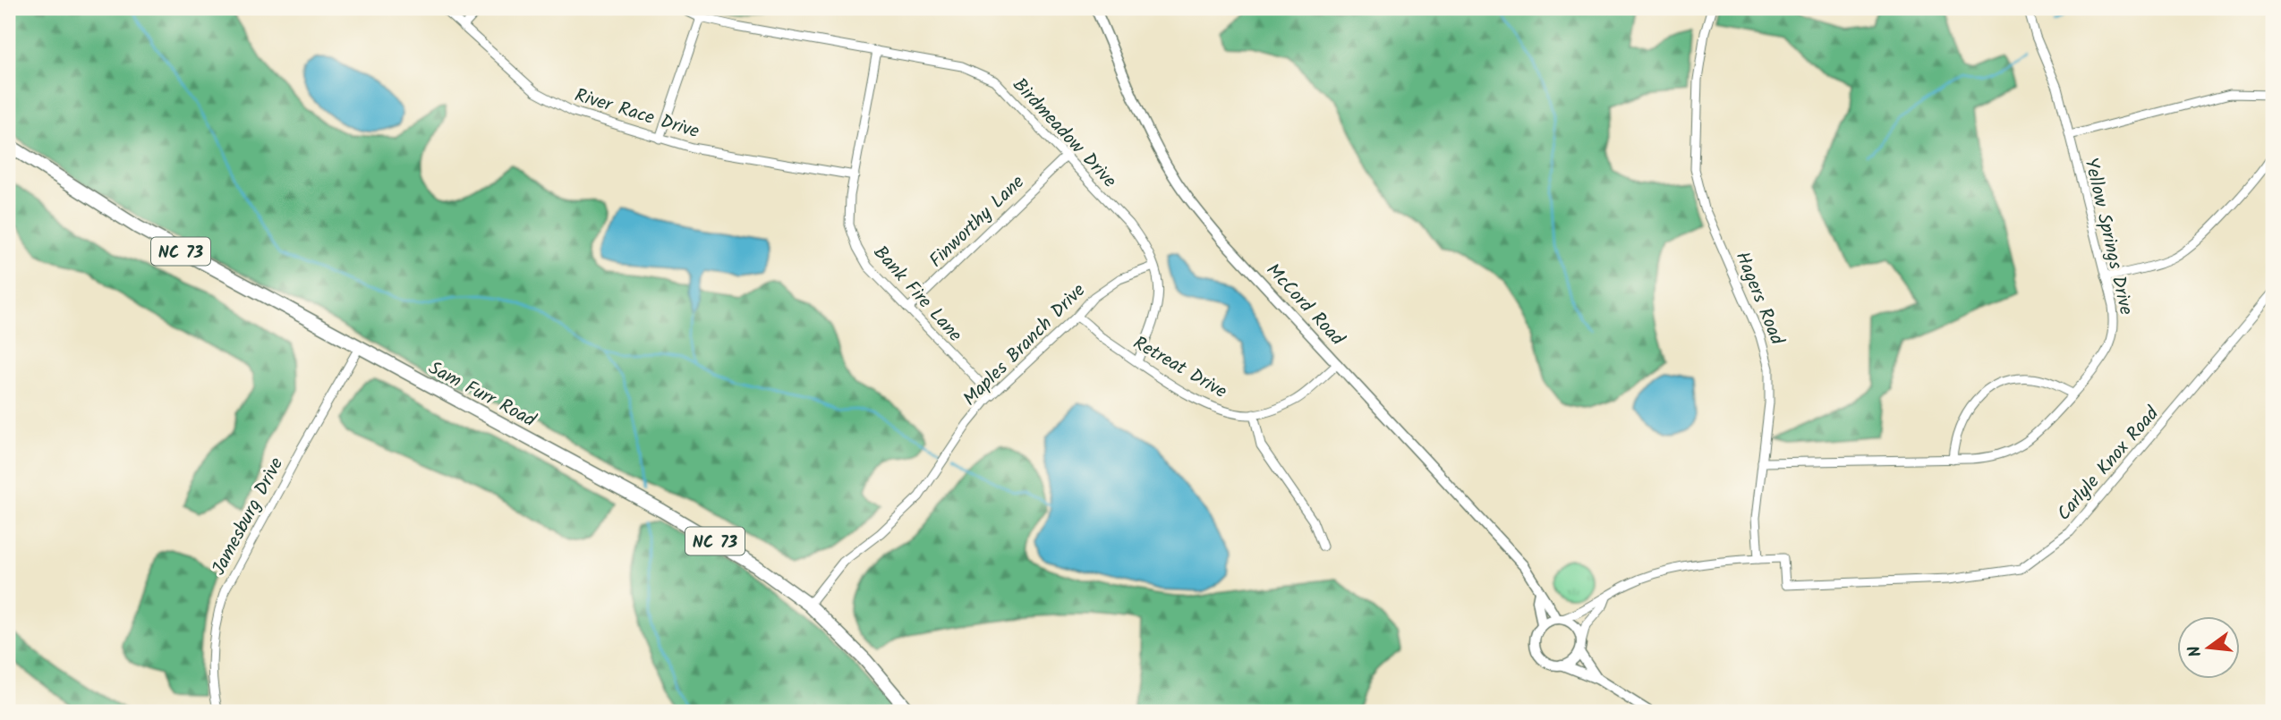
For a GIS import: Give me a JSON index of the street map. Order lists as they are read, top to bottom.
{
  "streets": {
    "main road": ["NC 73", "Sam Furr Road"],
    "street": [
      "River Race Drive",
      "Birdmeadow Drive",
      "Finworthy Lane",
      "Yellow Springs Drive",
      "Bank Fire Lane",
      "Hagers Road",
      "McCord Road",
      "Maples Branch Drive",
      "Retreat Drive",
      "Carlyle Knox Road",
      "Jamesburg Drive"
    ]
  },
  "crossings": [
    ["River Race Drive", "Bank Fire Lane"],
    ["Birdmeadow Drive", "Finworthy Lane"],
    ["Birdmeadow Drive", "Bank Fire Lane"],
    ["Birdmeadow Drive", "Maples Branch Drive"],
    ["Birdmeadow Drive", "Retreat Drive"],
    ["Finworthy Lane", "Bank Fire Lane"],
    ["Yellow Springs Drive", "Hagers Road"],
    ["Bank Fire Lane", "Maples Branch Drive"],
    ["Hagers Road", "Carlyle Knox Road"],
    ["McCord Road", "Retreat Drive"],
    ["Maples Branch Drive", "Retreat Drive"],
    ["Maples Branch Drive", "Sam Furr Road"],
    ["Sam Furr Road", "Jamesburg Drive"]
  ],
  "north": "left"
}
